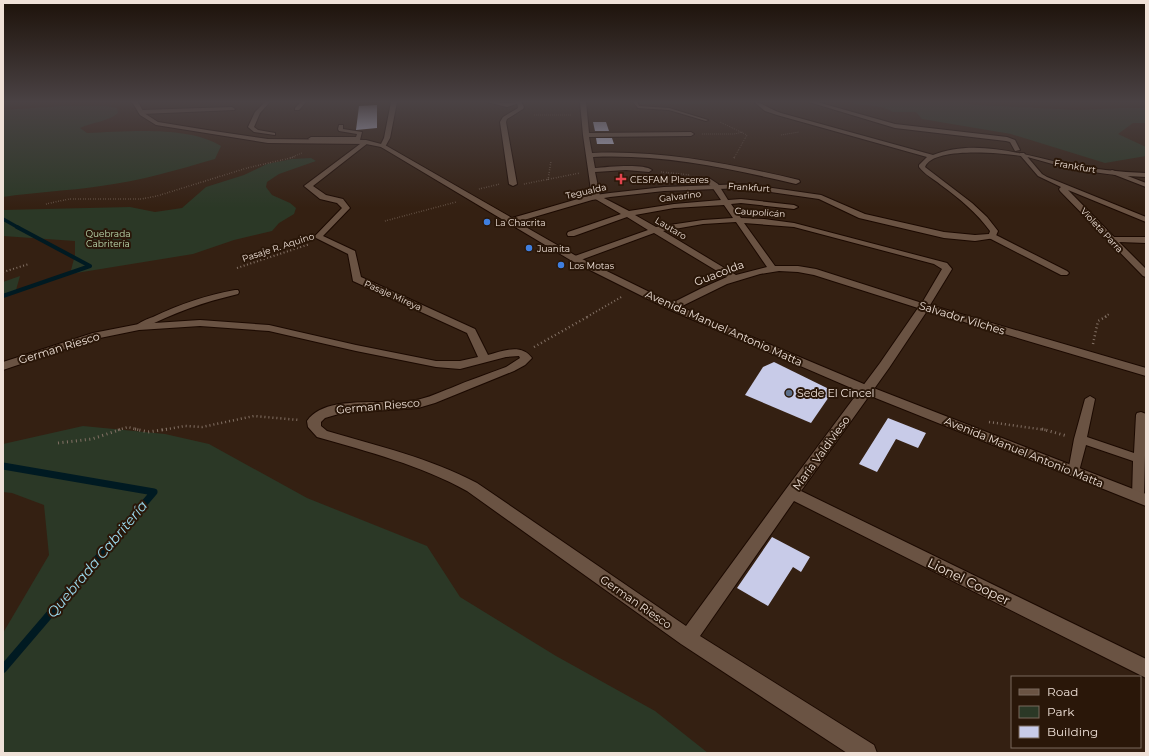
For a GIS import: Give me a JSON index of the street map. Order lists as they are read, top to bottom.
{
  "streets": {
    "street": [
      "Frankfurt",
      "Tegualda",
      "Galvarino",
      "Caupolicán",
      "Lautaro",
      "Violeta Parra",
      "Guacolda",
      "Pasaje Mireya",
      "Salvador Vilches",
      "Avenida Manuel Antonio Matta",
      "German Riesco",
      "María Valdivieso",
      "Lionel Cooper"
    ],
    "path": ["Pasaje R. Aquino"]
  },
  "crossings": [
    ["Frankfurt", "Tegualda"],
    ["Tegualda", "Lautaro"],
    ["Tegualda", "Avenida Manuel Antonio Matta"],
    ["Galvarino", "Lautaro"],
    ["Caupolicán", "Lautaro"],
    ["Caupolicán", "Avenida Manuel Antonio Matta"],
    ["Caupolicán", "María Valdivieso"],
    ["Lautaro", "Guacolda"],
    ["Pasaje R. Aquino", "Pasaje Mireya"],
    ["Guacolda", "Salvador Vilches"],
    ["Guacolda", "Avenida Manuel Antonio Matta"],
    ["Pasaje Mireya", "German Riesco"],
    ["Salvador Vilches", "María Valdivieso"],
    ["Avenida Manuel Antonio Matta", "María Valdivieso"],
    ["German Riesco", "María Valdivieso"],
    ["María Valdivieso", "Lionel Cooper"]
  ],
  "water": ["Quebrada Cabritería"],
  "parks": ["Quebrada Cabritería"],
  "places": {
    "health": ["CESFAM Placeres"],
    "other": [
      "La Chacrita",
      "Juanita",
      "Los Motas",
      "Sede El Cincel"
    ]
  },
  "legend": ["Road", "Park", "Building"]
}
